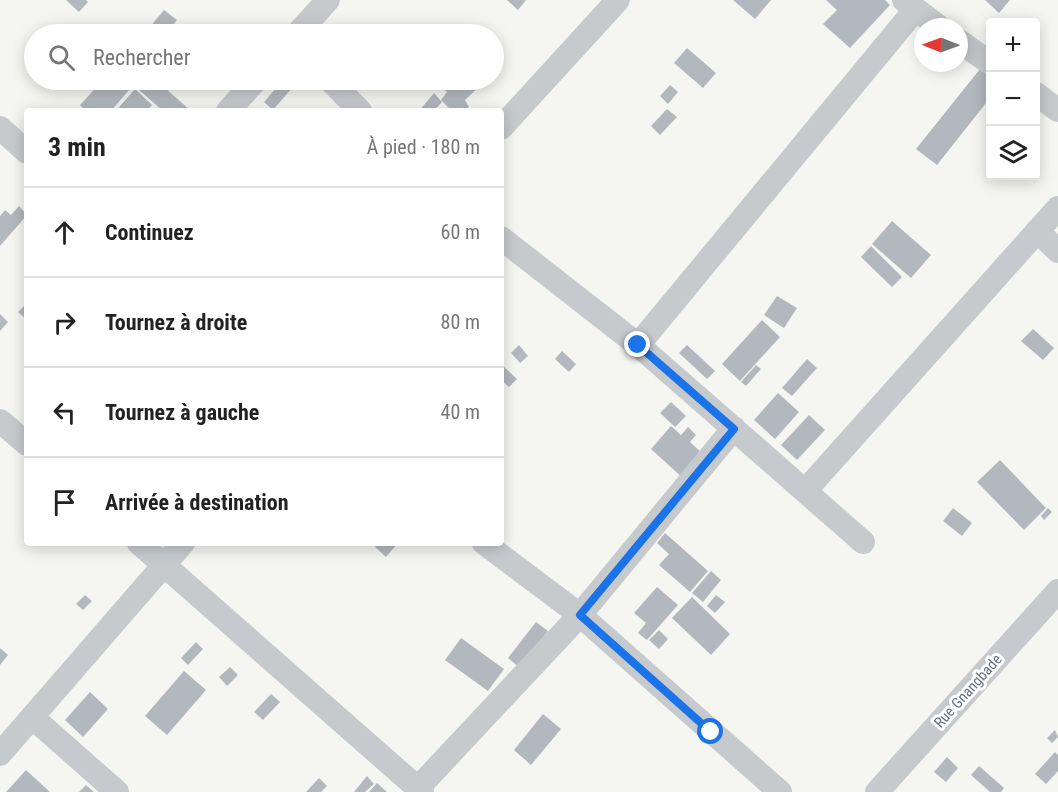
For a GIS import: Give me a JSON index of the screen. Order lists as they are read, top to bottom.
{
  "streets": {
    "street": ["Rue Gnangbade"]
  },
  "north": "left",
  "page": {
    "map_buttons": ["+", "−"],
    "search": "Rechercher",
    "heading": ["3 min", "À pied · 180 m"],
    "list": [
      ["Continuez", "60 m"],
      ["Tournez à droite", "80 m"],
      ["Tournez à gauche", "40 m"],
      "Arrivée à destination"
    ]
  }
}
